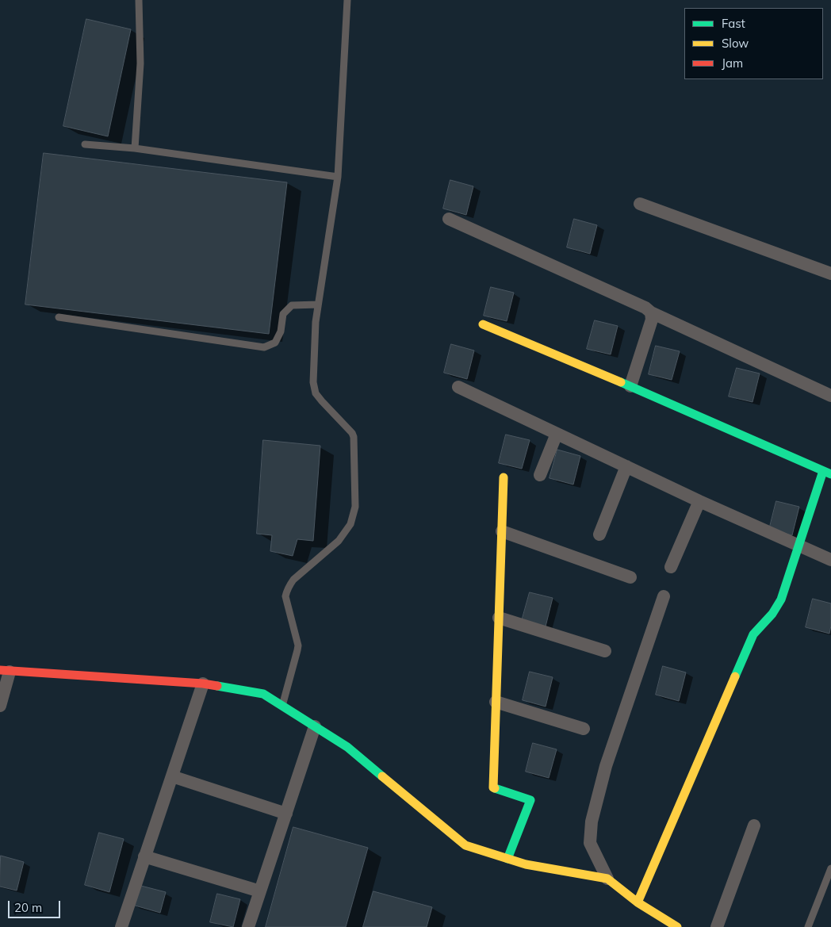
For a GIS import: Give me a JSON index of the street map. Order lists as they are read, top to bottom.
{
  "legend": ["Fast", "Slow", "Jam"],
  "scale_bar": "20 m"
}
